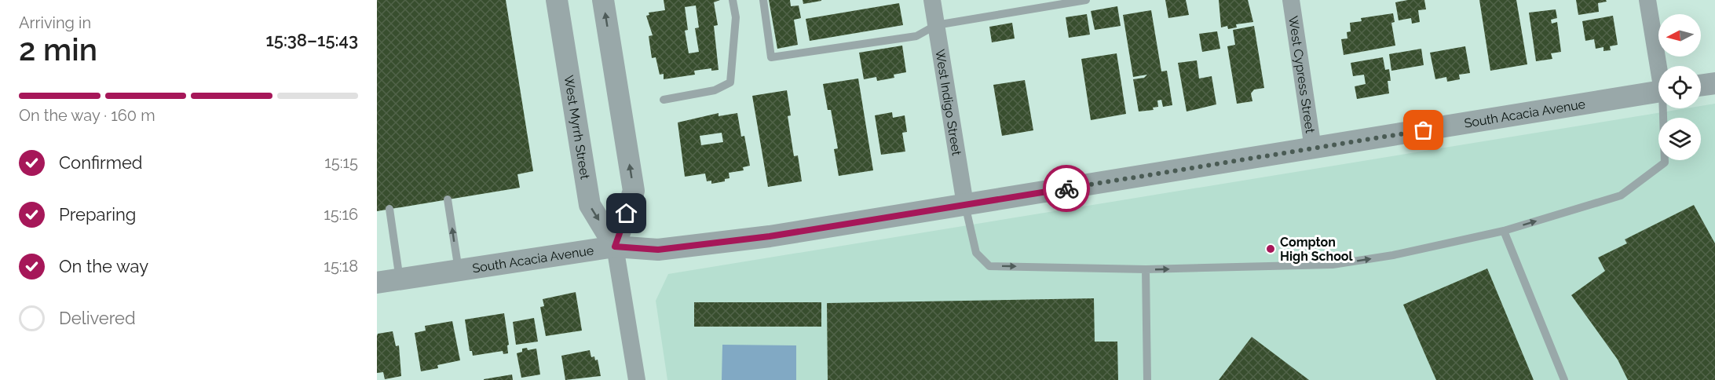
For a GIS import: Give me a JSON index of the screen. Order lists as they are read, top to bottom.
{
  "streets": {
    "street": [
      "West Cypress Street",
      "West Indigo Street",
      "South Acacia Avenue",
      "West Myrrh Street"
    ]
  },
  "crossings": [
    ["West Cypress Street", "South Acacia Avenue"],
    ["West Indigo Street", "South Acacia Avenue"],
    ["South Acacia Avenue", "West Myrrh Street"]
  ],
  "places": ["Compton High School"],
  "north": "left",
  "page": {
    "heading": ["2 min", "Arriving in", "15:38–15:43"],
    "bar": "On the way · 160 m",
    "list": [
      ["Confirmed", "15:15"],
      ["Preparing", "15:16"],
      ["On the way", "15:18"],
      "Delivered"
    ]
  }
}
